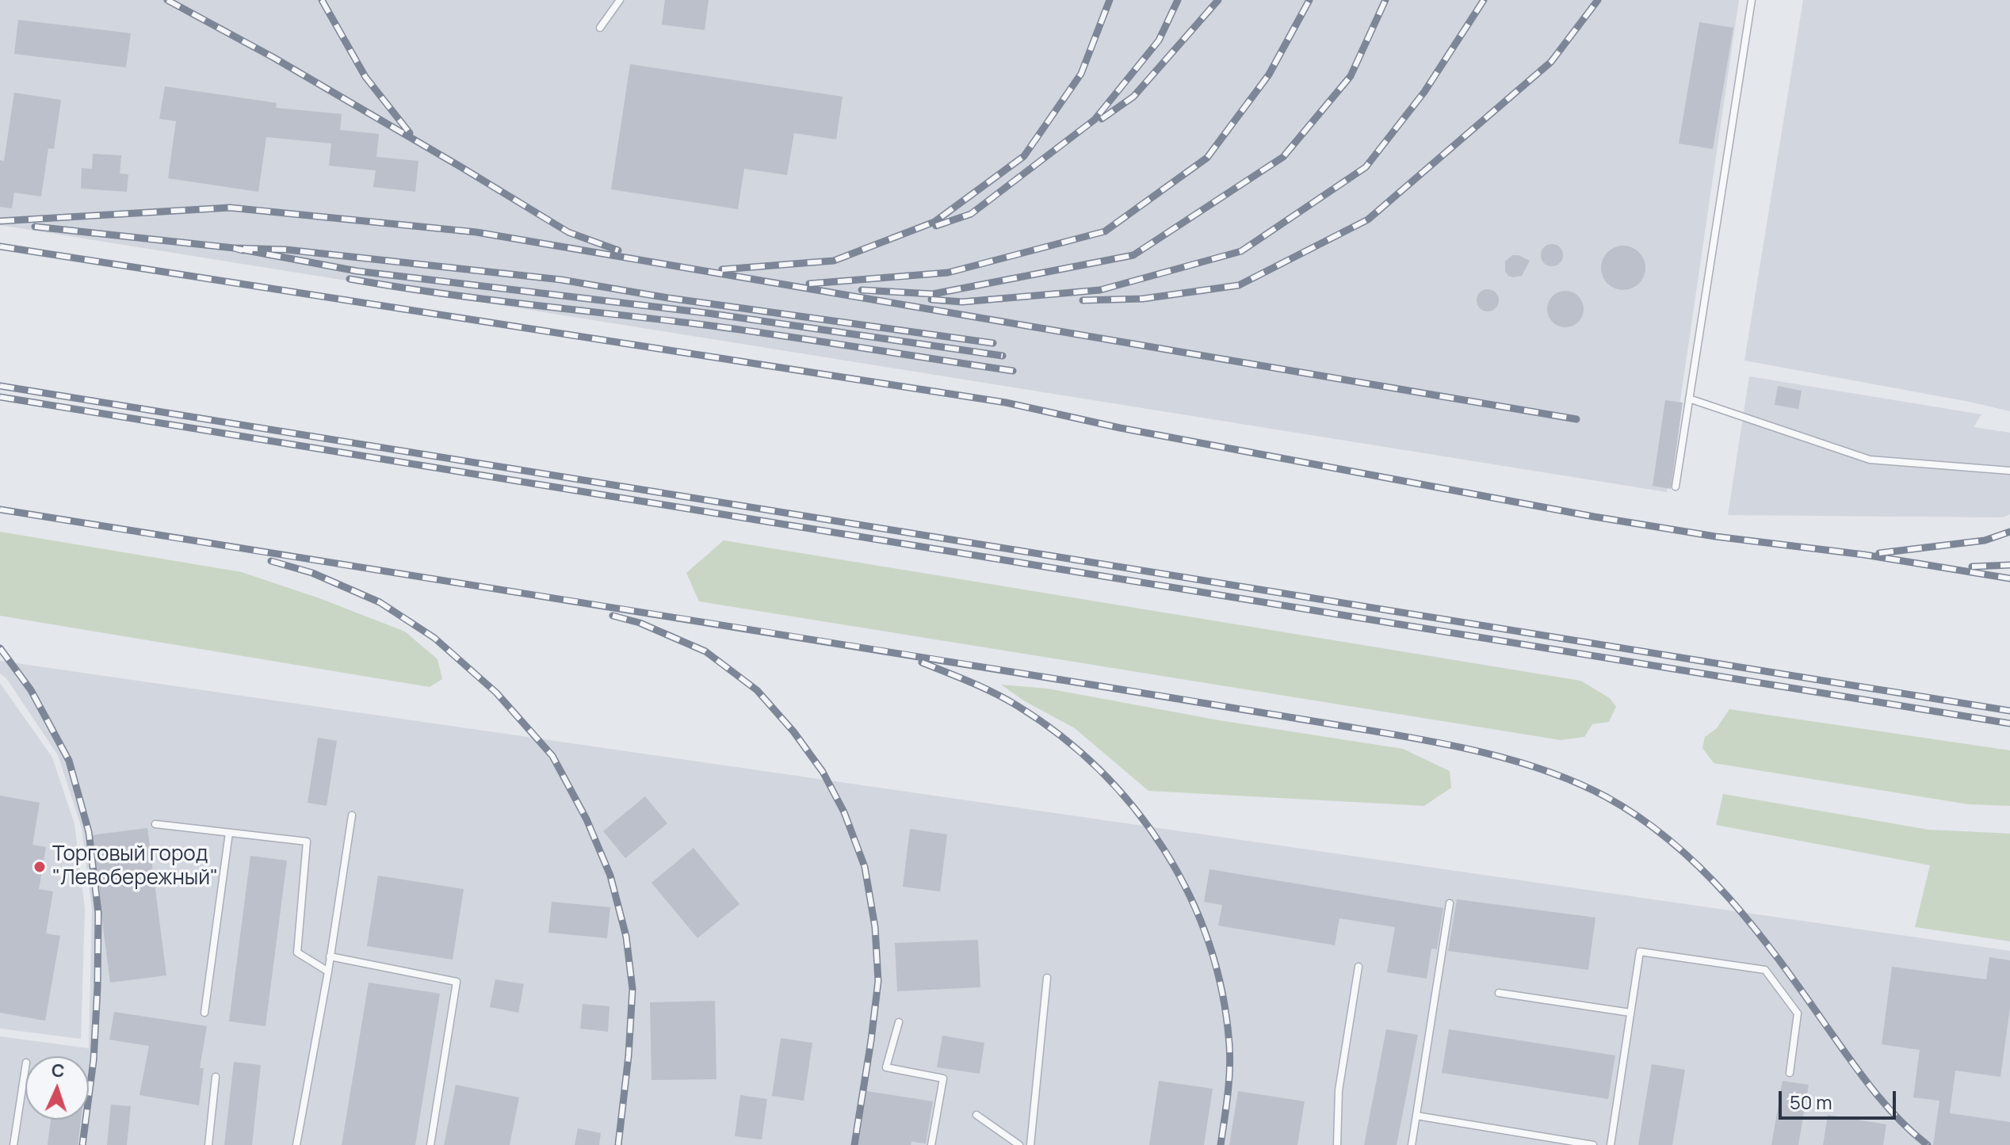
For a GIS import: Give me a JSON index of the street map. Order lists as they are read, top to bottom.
{
  "places": ["Торговый город \"Левобережный\""],
  "scale_bar": "50 m",
  "north": "top"
}
